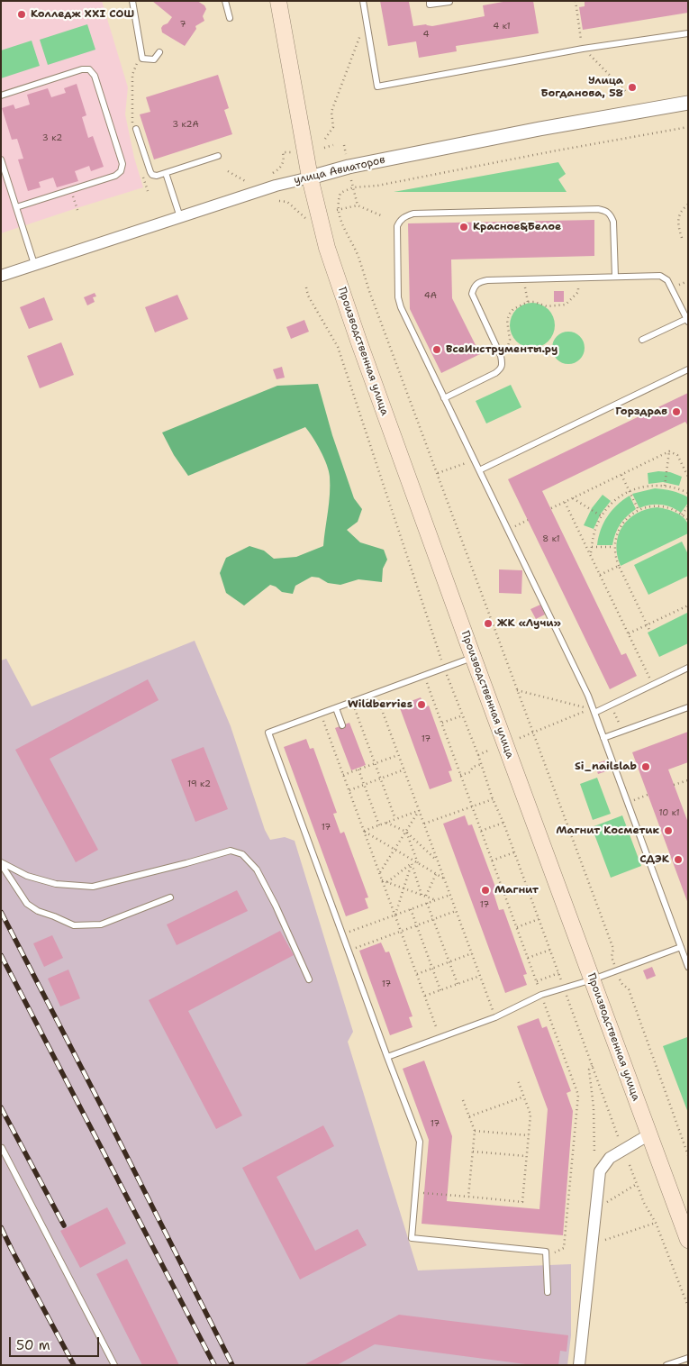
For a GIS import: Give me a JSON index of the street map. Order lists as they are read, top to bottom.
{
  "streets": {
    "main road": ["Производственная улица"],
    "street": ["улица Авиаторов"]
  },
  "crossings": [
    ["улица Авиаторов", "Производственная улица"]
  ],
  "places": [
    "Колледж XXI СОШ",
    "Улица Богданова, 58",
    "Красное&Белое",
    "ВсеИнструменты.ру",
    "Горздрав",
    "ЖК «Лучи»",
    "Wildberries",
    "Si_nailslab",
    "Магнит Косметик",
    "СДЭК",
    "Магнит"
  ],
  "house_numbers": [
    "7",
    "4 к1",
    "4",
    "3 к2А",
    "3 к2",
    "4А",
    "8 к1",
    "17",
    "19 к2",
    "10 к1",
    "17",
    "17",
    "17",
    "17"
  ],
  "scale_bar": "50 m"
}
